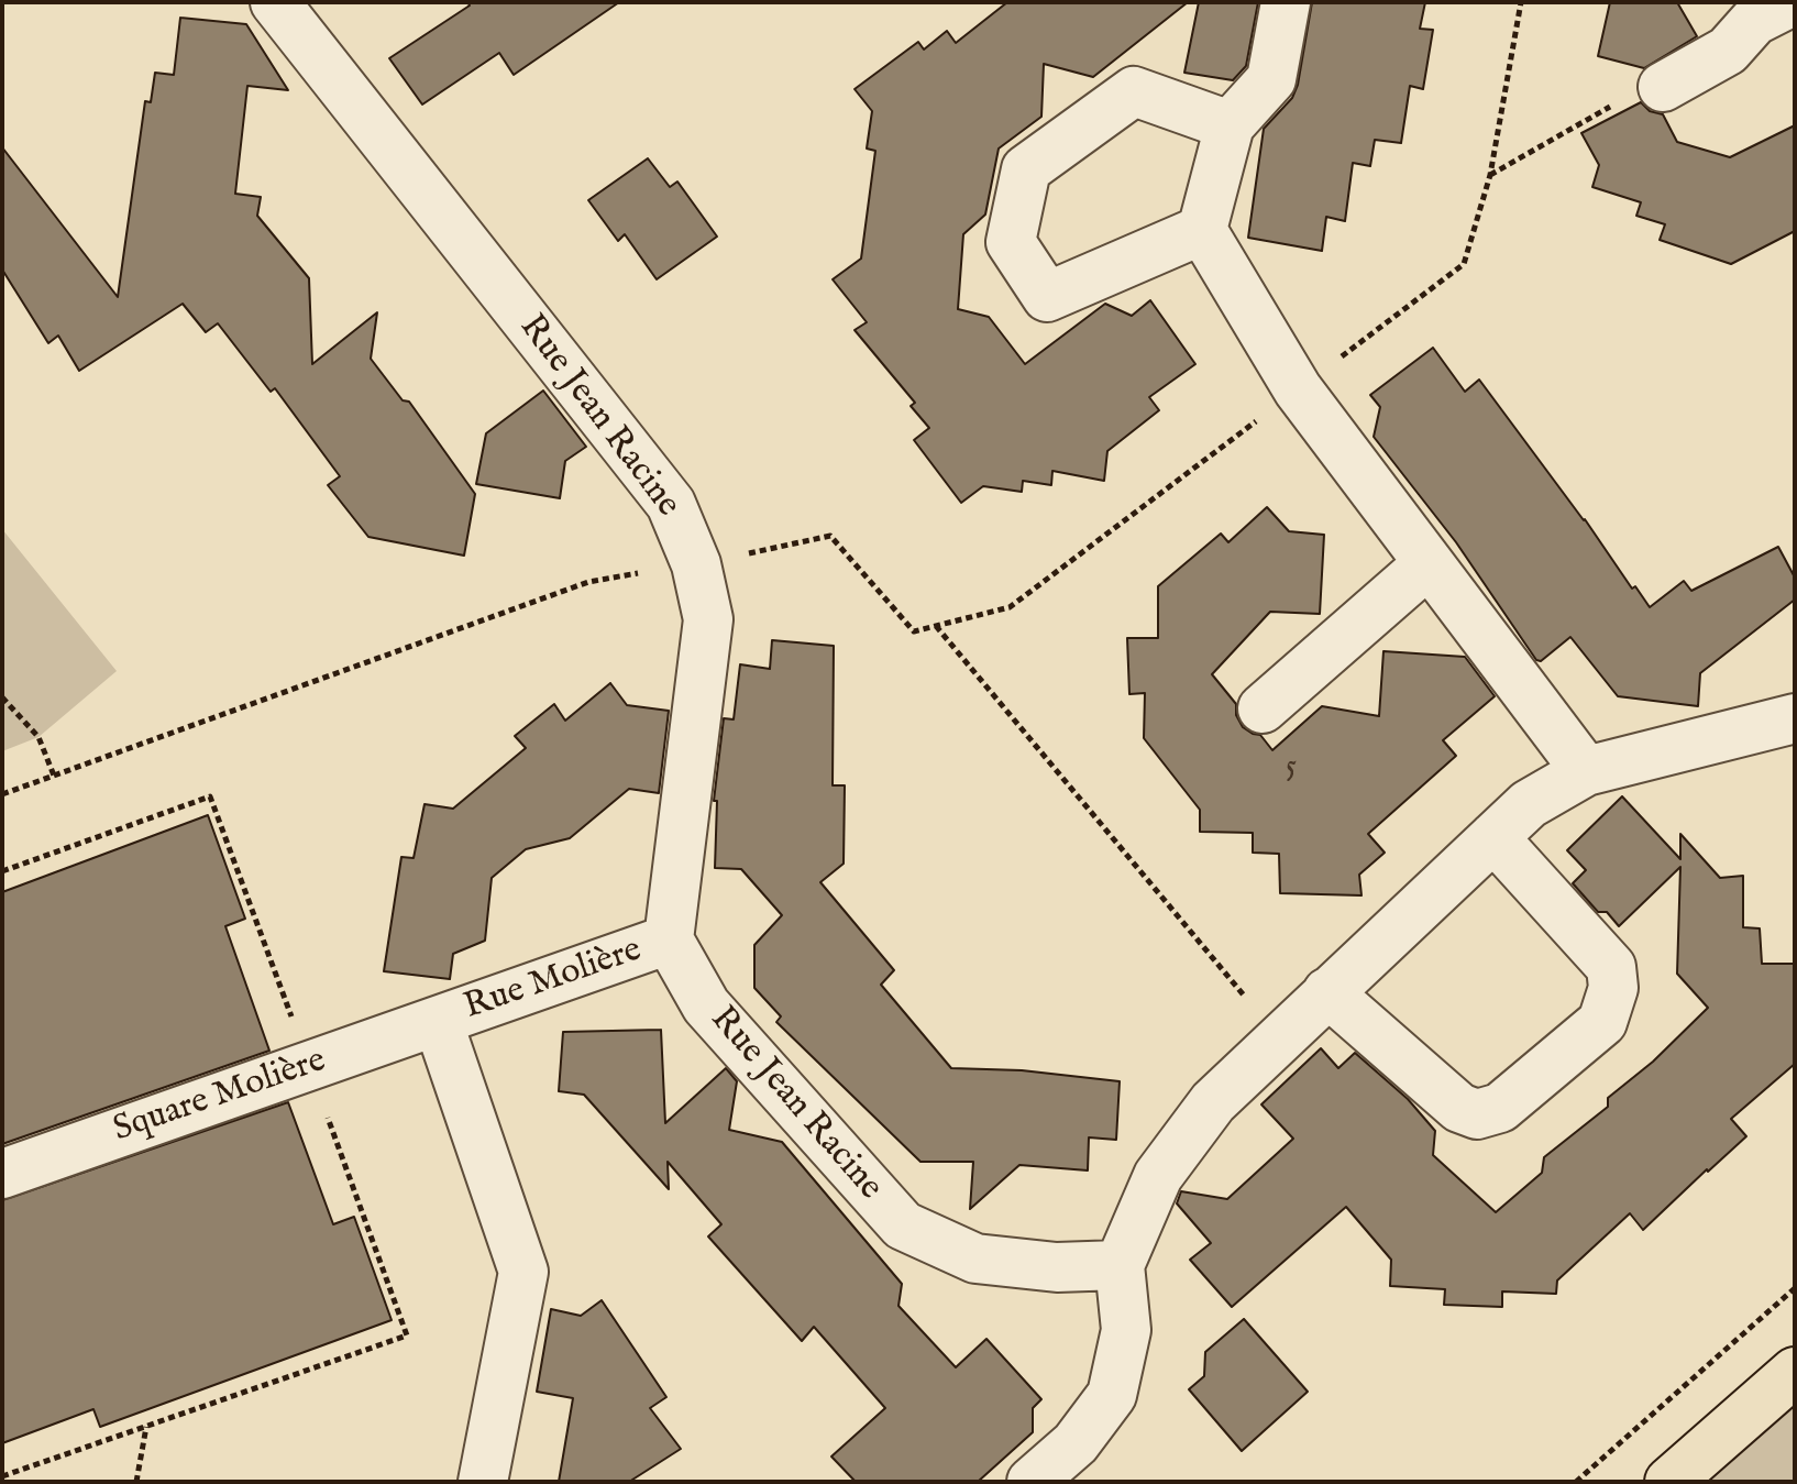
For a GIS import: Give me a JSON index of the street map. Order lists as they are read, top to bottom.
{
  "streets": {
    "street": ["Rue Jean Racine", "Rue Molière", "Square Molière"]
  },
  "crossings": [
    ["Rue Jean Racine", "Rue Molière"],
    ["Rue Molière", "Square Molière"]
  ],
  "house_numbers": ["5"]
}
